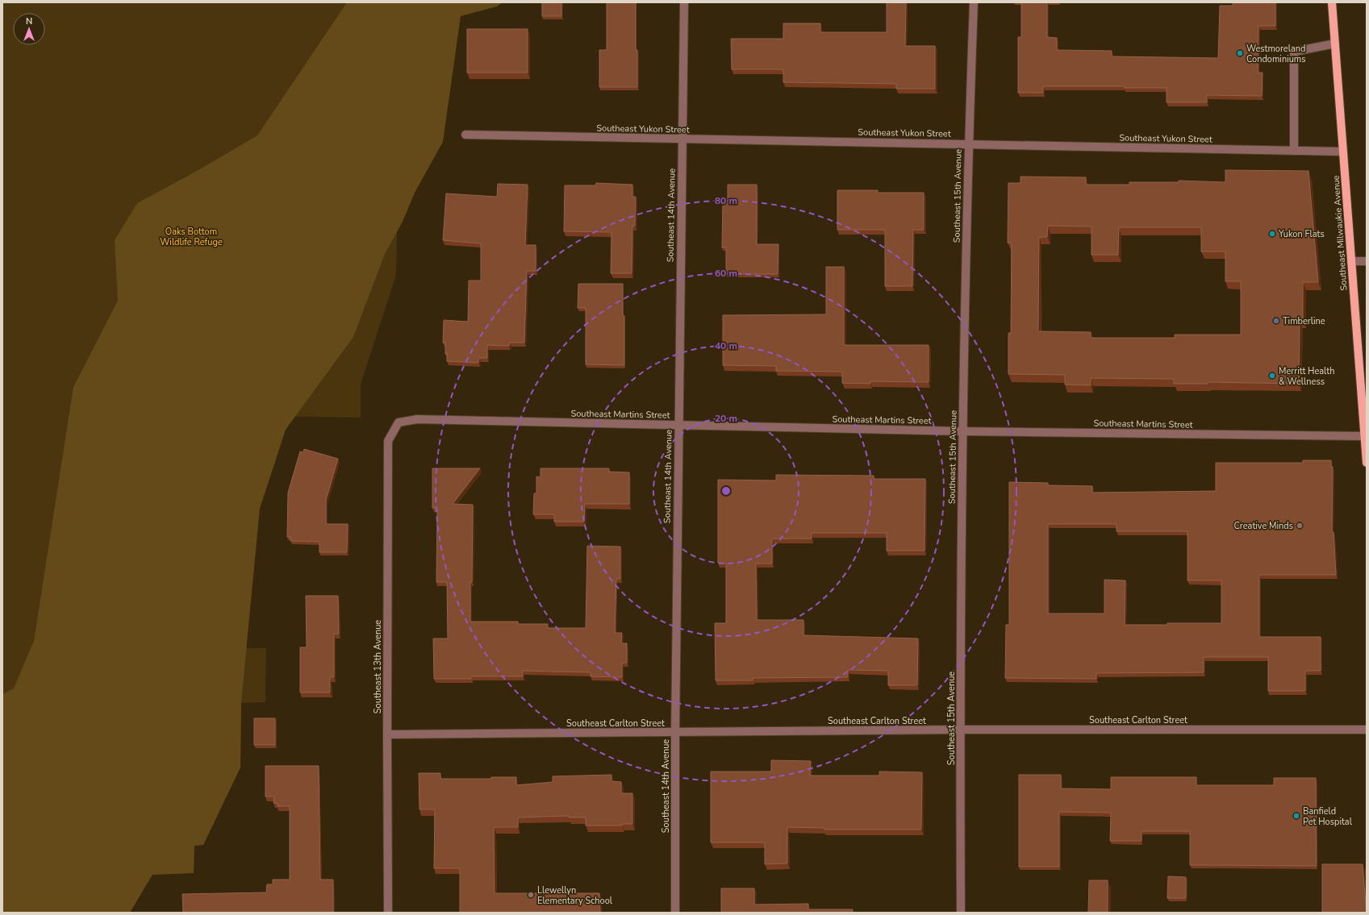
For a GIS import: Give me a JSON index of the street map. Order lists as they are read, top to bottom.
{
  "streets": {
    "main road": ["Southeast Milwaukie Avenue"],
    "street": [
      "Southeast Yukon Street",
      "Southeast 15th Avenue",
      "Southeast 14th Avenue",
      "Southeast Martins Street",
      "Southeast 13th Avenue",
      "Southeast Carlton Street"
    ]
  },
  "crossings": [
    ["Southeast Yukon Street", "Southeast 15th Avenue"],
    ["Southeast Yukon Street", "Southeast 14th Avenue"],
    ["Southeast Yukon Street", "Southeast Milwaukie Avenue"],
    ["Southeast 15th Avenue", "Southeast Martins Street"],
    ["Southeast 15th Avenue", "Southeast Carlton Street"],
    ["Southeast 14th Avenue", "Southeast Martins Street"],
    ["Southeast 14th Avenue", "Southeast Carlton Street"],
    ["Southeast Milwaukie Avenue", "Southeast Martins Street"],
    ["Southeast Martins Street", "Southeast 13th Avenue"],
    ["Southeast 13th Avenue", "Southeast Carlton Street"]
  ],
  "parks": ["Oaks Bottom Wildlife Refuge"],
  "places": [
    "Westmoreland Condominiums",
    "Yukon Flats",
    "Timberline",
    "Merritt Health & Wellness",
    "Creative Minds",
    "Banfield Pet Hospital",
    "Llewellyn Elementary School"
  ],
  "north": "top",
  "rings": [
    "80 m",
    "60 m",
    "40 m",
    "20 m"
  ]
}
